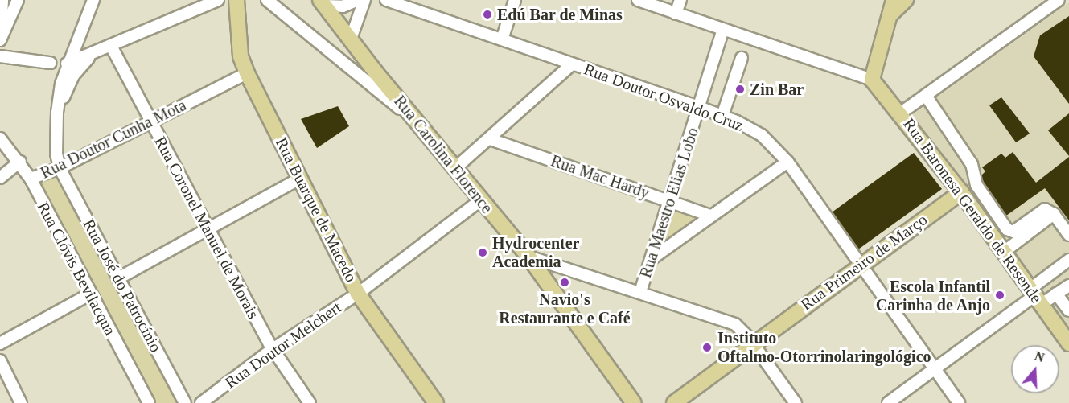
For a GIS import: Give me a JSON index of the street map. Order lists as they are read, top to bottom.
{
  "streets": {
    "main road": [
      "Rua Carolina Florence",
      "Rua Buarque de Macedo",
      "Rua Baronesa Geraldo de Resende",
      "Rua Primeiro de Março"
    ],
    "street": [
      "Rua Doutor Osvaldo Cruz",
      "Rua Doutor Cunha Mota",
      "Rua Mac Hardy",
      "Rua Maestro Elias Lobo",
      "Rua Coronel Manuel de Morais",
      "Rua Clóvis Bevilacqua",
      "Rua José do Patrocínio",
      "Rua Doutor Melchert"
    ]
  },
  "crossings": [
    ["Rua Doutor Osvaldo Cruz", "Rua Maestro Elias Lobo"],
    ["Rua Doutor Osvaldo Cruz", "Rua Primeiro de Março"],
    ["Rua Doutor Cunha Mota", "Rua Buarque de Macedo"],
    ["Rua Doutor Cunha Mota", "Rua Coronel Manuel de Morais"],
    ["Rua Doutor Cunha Mota", "Rua Clóvis Bevilacqua"],
    ["Rua Doutor Cunha Mota", "Rua José do Patrocínio"],
    ["Rua Carolina Florence", "Rua Doutor Melchert"],
    ["Rua Mac Hardy", "Rua Maestro Elias Lobo"],
    ["Rua Buarque de Macedo", "Rua Doutor Melchert"],
    ["Rua Baronesa Geraldo de Resende", "Rua Primeiro de Março"],
    ["Rua Coronel Manuel de Morais", "Rua Doutor Melchert"]
  ],
  "places": [
    "Edú Bar de Minas",
    "Zin Bar",
    "Hydrocenter Academia",
    "Navio's Restaurante e Café",
    "Escola Infantil Carinha de Anjo",
    "Instituto Oftalmo-Otorrinolaringológico"
  ],
  "north": "top"
}
